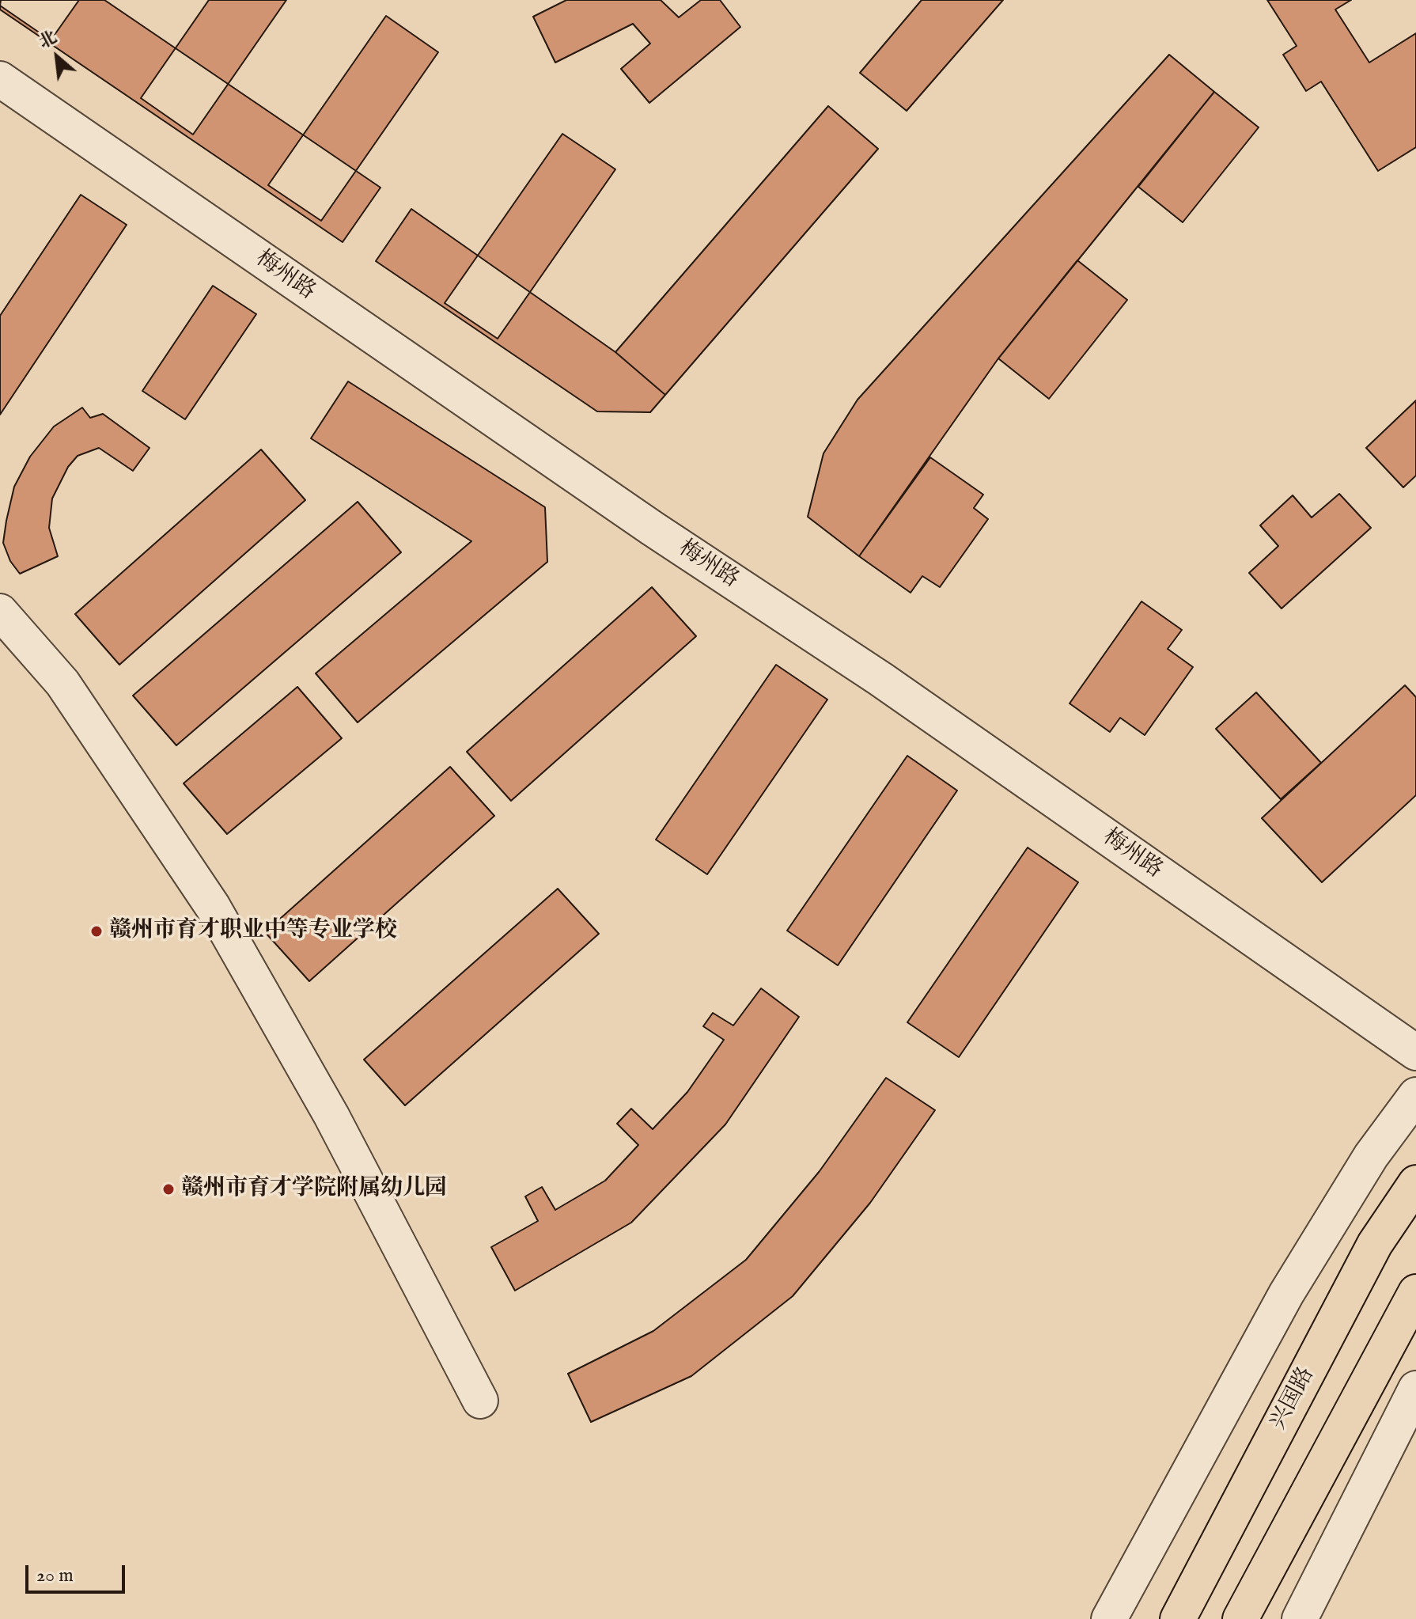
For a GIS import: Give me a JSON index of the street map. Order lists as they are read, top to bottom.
{
  "streets": {
    "main road": ["兴国路"],
    "street": ["梅州路"]
  },
  "places": ["赣州市育才职业中等专业学校", "赣州市育才学院附属幼儿园"],
  "scale_bar": "20 m",
  "north": "top left"
}
